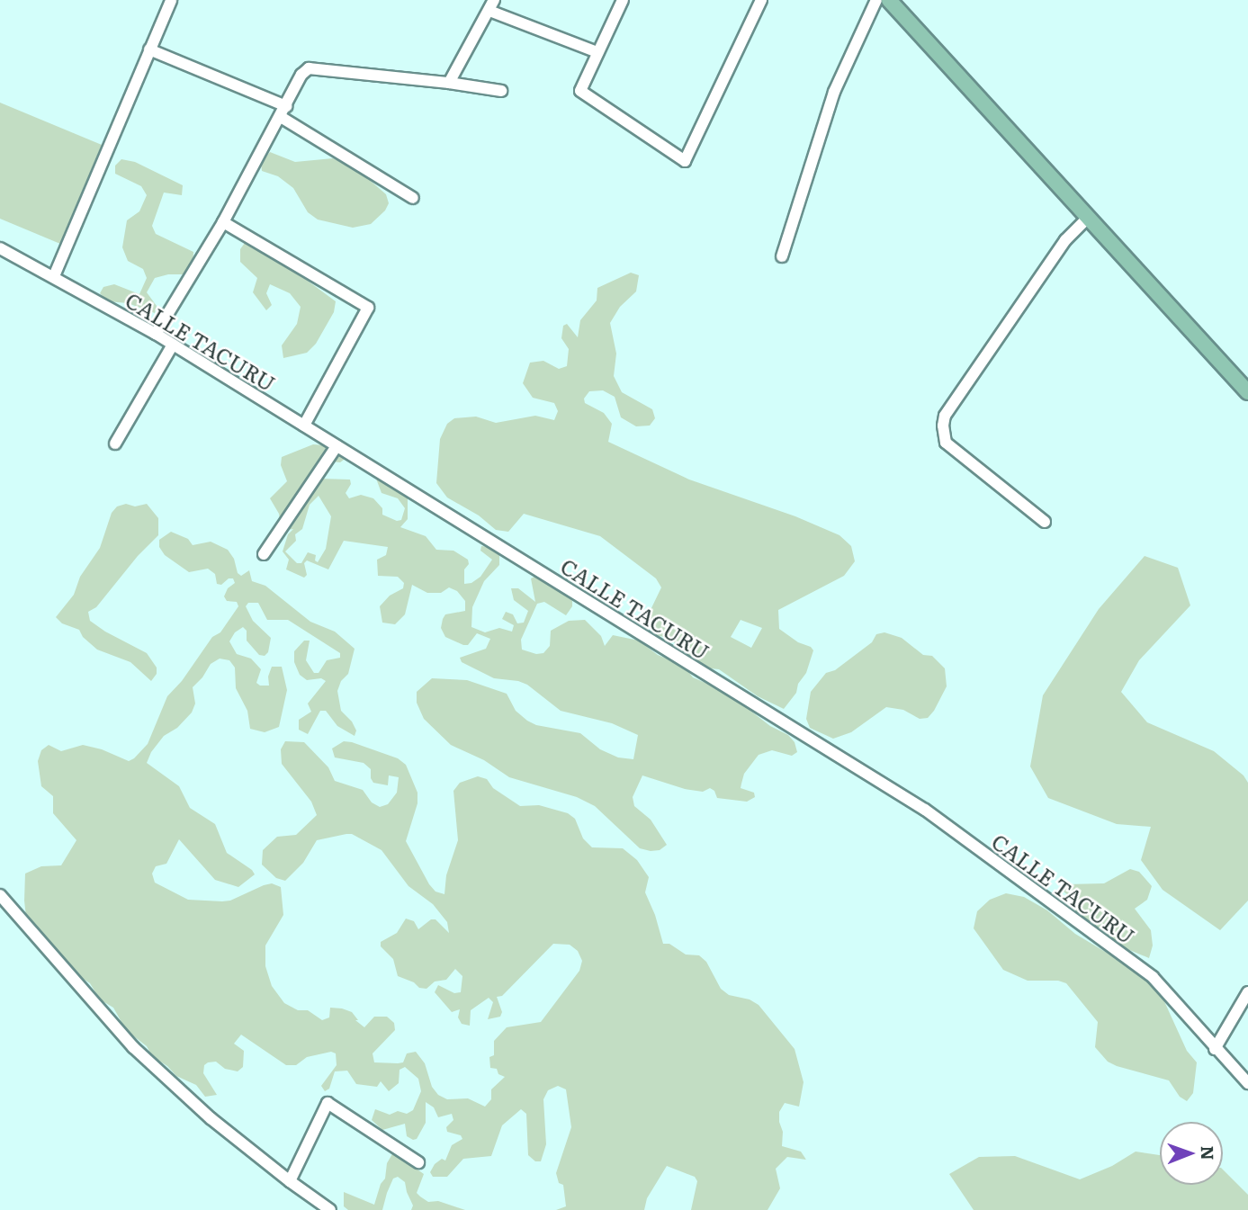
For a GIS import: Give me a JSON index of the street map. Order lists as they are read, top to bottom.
{
  "streets": {
    "street": ["CALLE TACURU"]
  },
  "north": "right"
}
